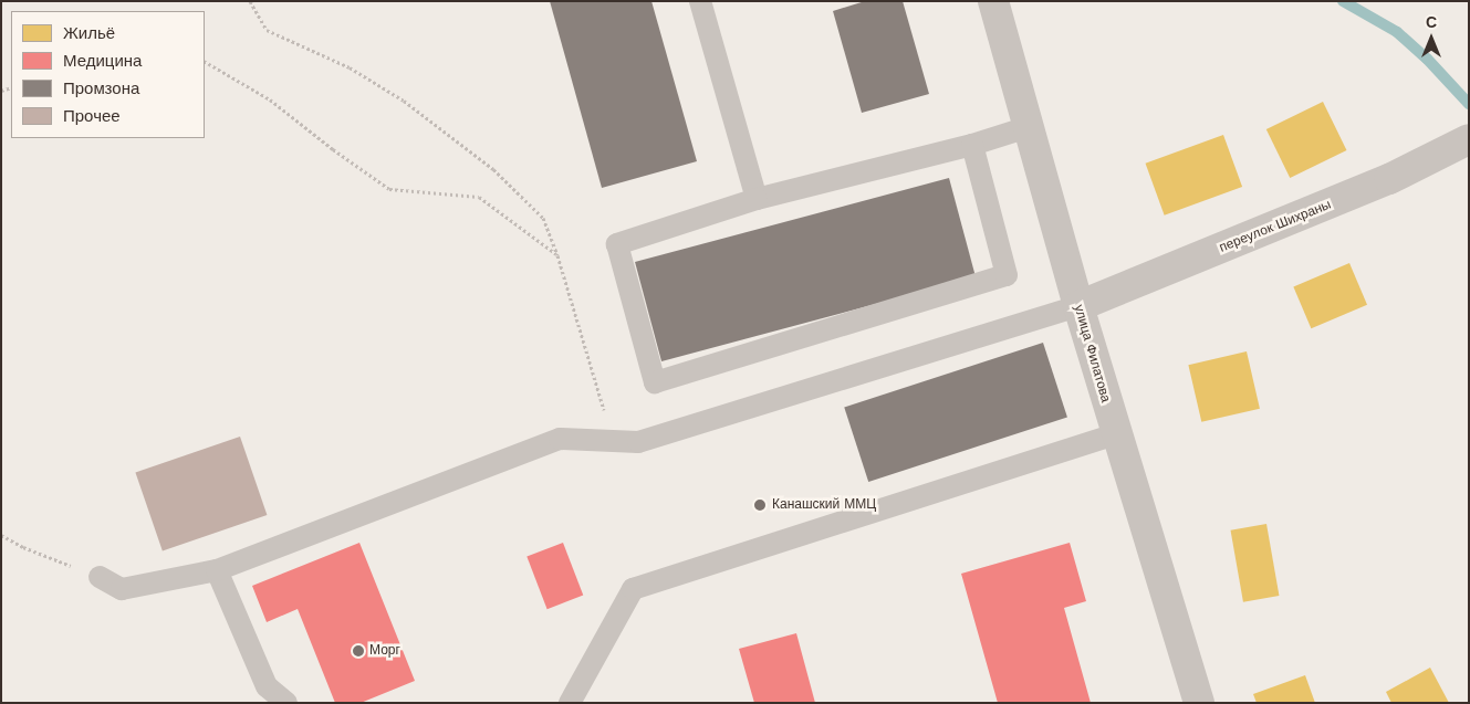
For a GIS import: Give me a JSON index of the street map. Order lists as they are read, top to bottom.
{
  "streets": {
    "street": ["переулок Шихраны", "улица Филатова"]
  },
  "crossings": [
    ["переулок Шихраны", "улица Филатова"]
  ],
  "places": ["Канашский ММЦ", "Морг"],
  "legend": [
    "Жильё",
    "Медицина",
    "Промзона",
    "Прочее"
  ],
  "north": "top"
}
